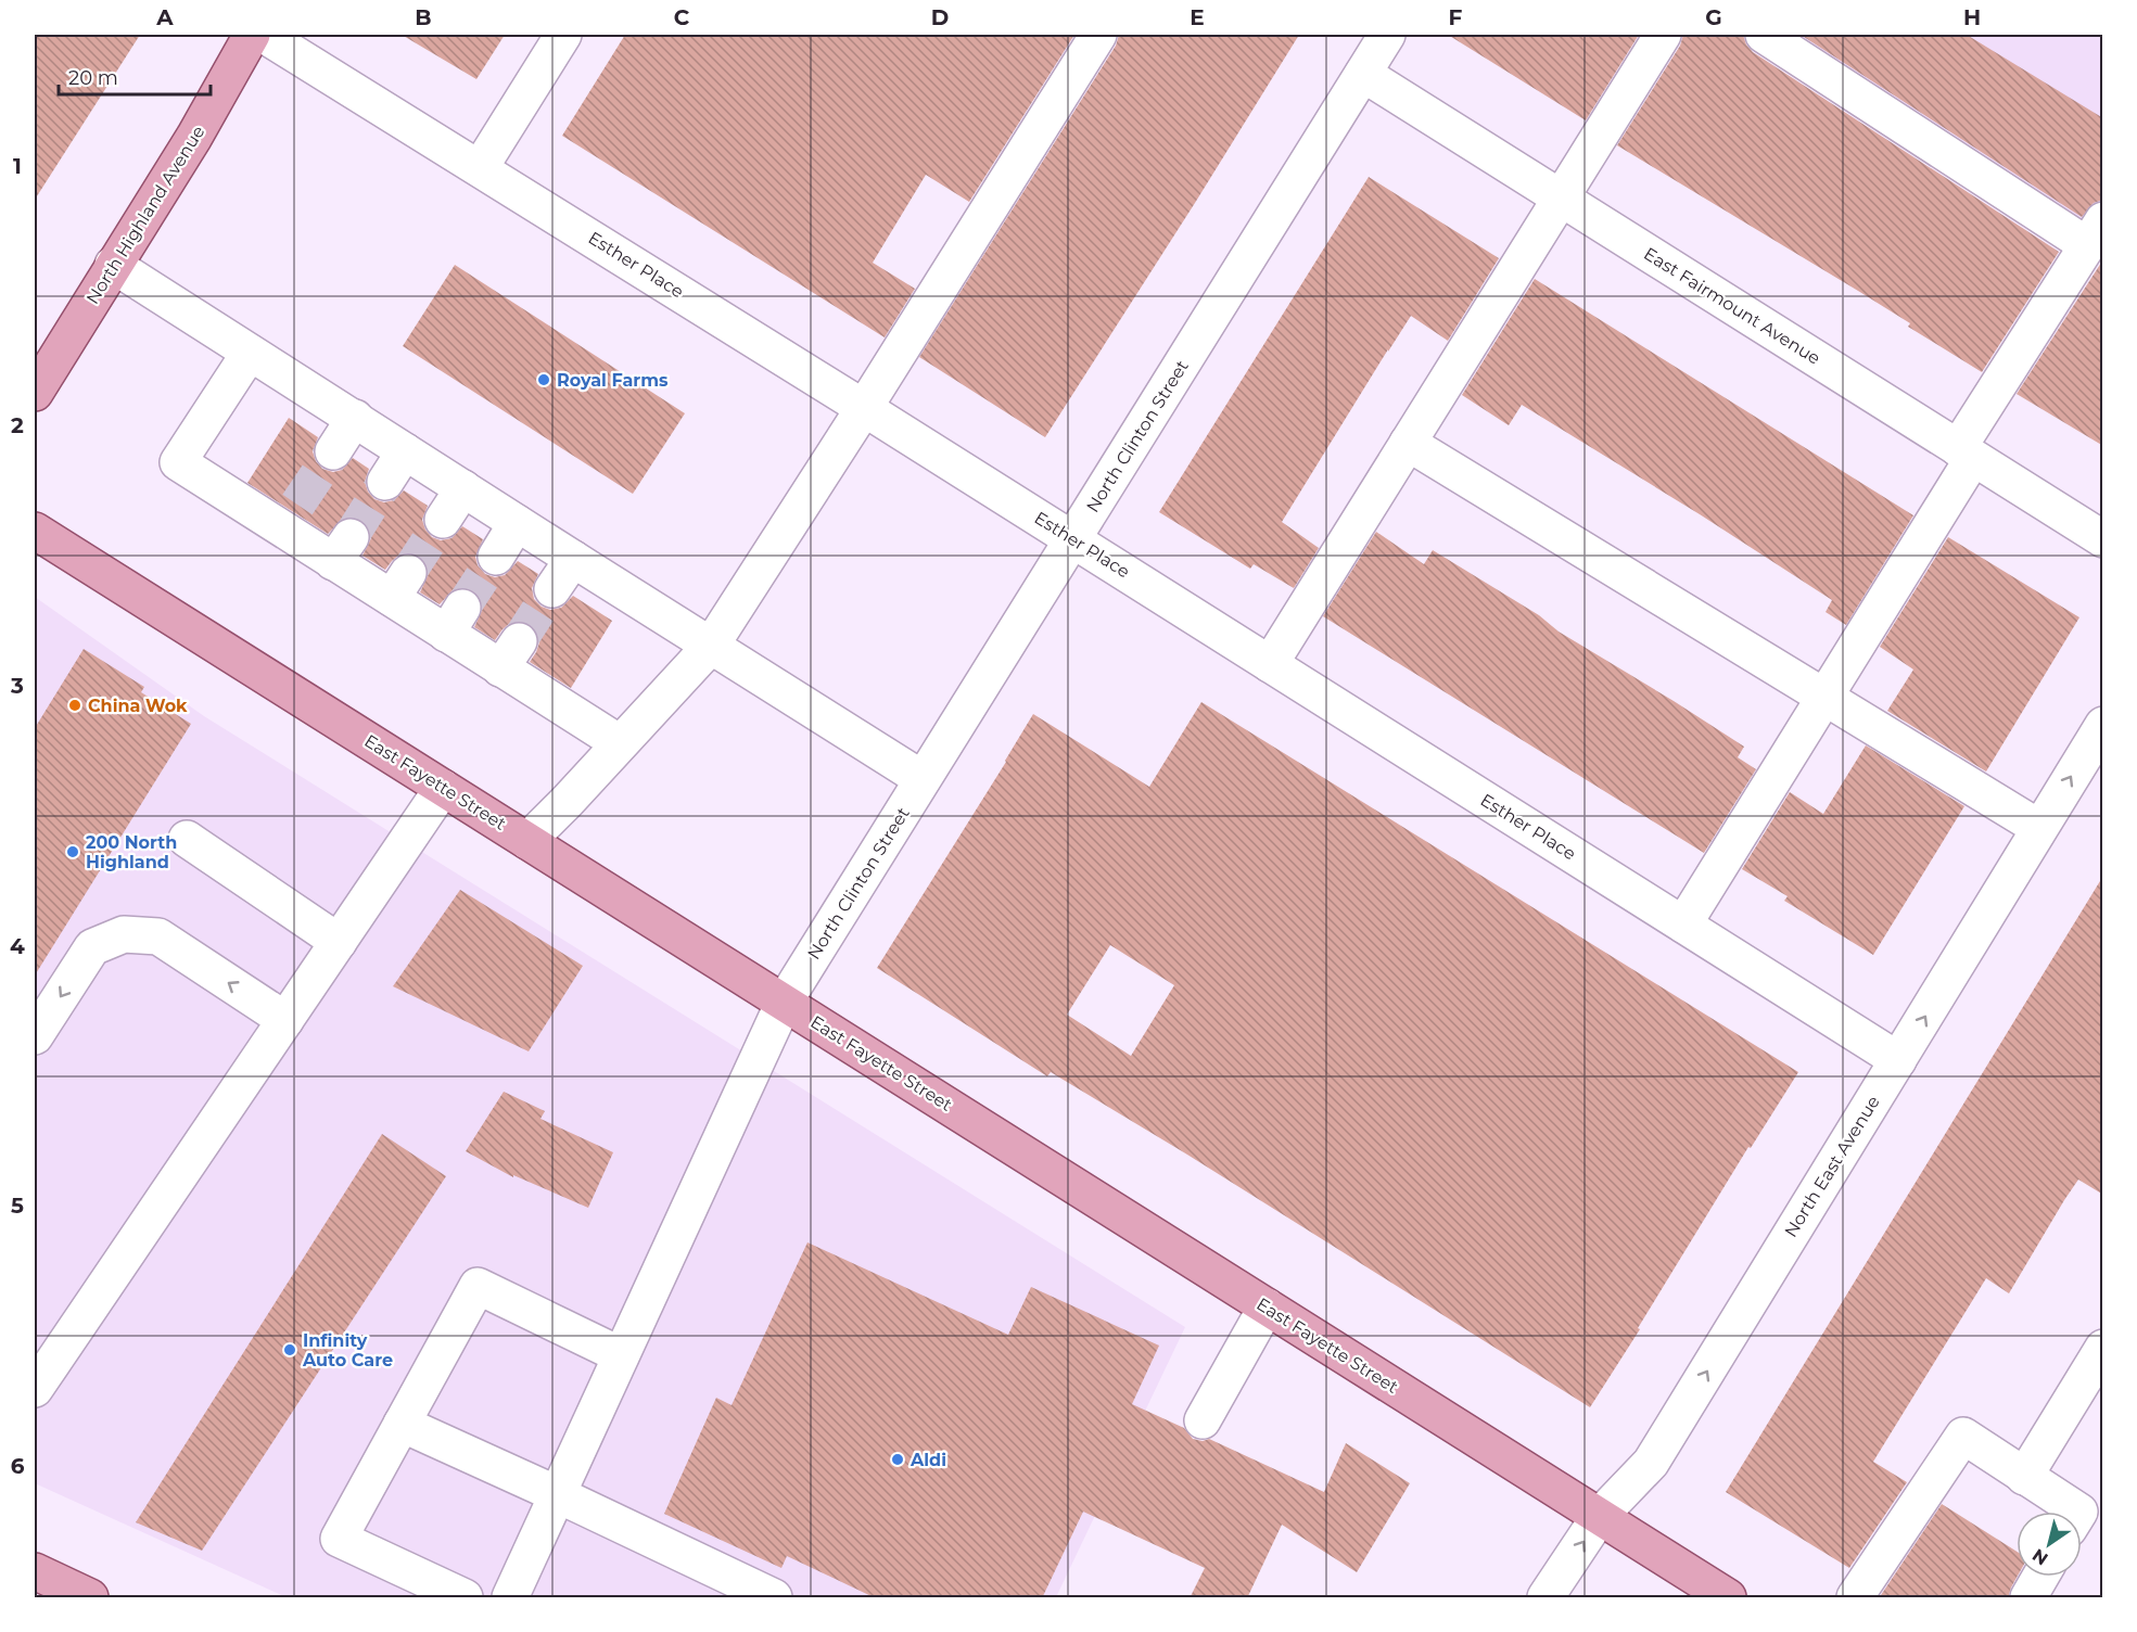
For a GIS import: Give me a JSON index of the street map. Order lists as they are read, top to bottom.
{
  "streets": {
    "main road": ["North Highland Avenue", "East Fayette Street"],
    "street": [
      "Esther Place",
      "East Fairmount Avenue",
      "North Clinton Street",
      "North East Avenue"
    ]
  },
  "crossings": [
    ["Esther Place", "North Clinton Street"],
    ["Esther Place", "North East Avenue"],
    ["East Fairmount Avenue", "North Clinton Street"],
    ["North Clinton Street", "East Fayette Street"],
    ["East Fayette Street", "North East Avenue"]
  ],
  "places": [
    "Royal Farms",
    "China Wok",
    "200 North Highland",
    "Infinity Auto Care",
    "Aldi"
  ],
  "scale_bar": "20 m",
  "north": "bottom left",
  "grid": {
    "columns": [
      "A",
      "B",
      "C",
      "D",
      "E",
      "F",
      "G",
      "H"
    ],
    "rows": [
      "1",
      "2",
      "3",
      "4",
      "5",
      "6"
    ]
  }
}
